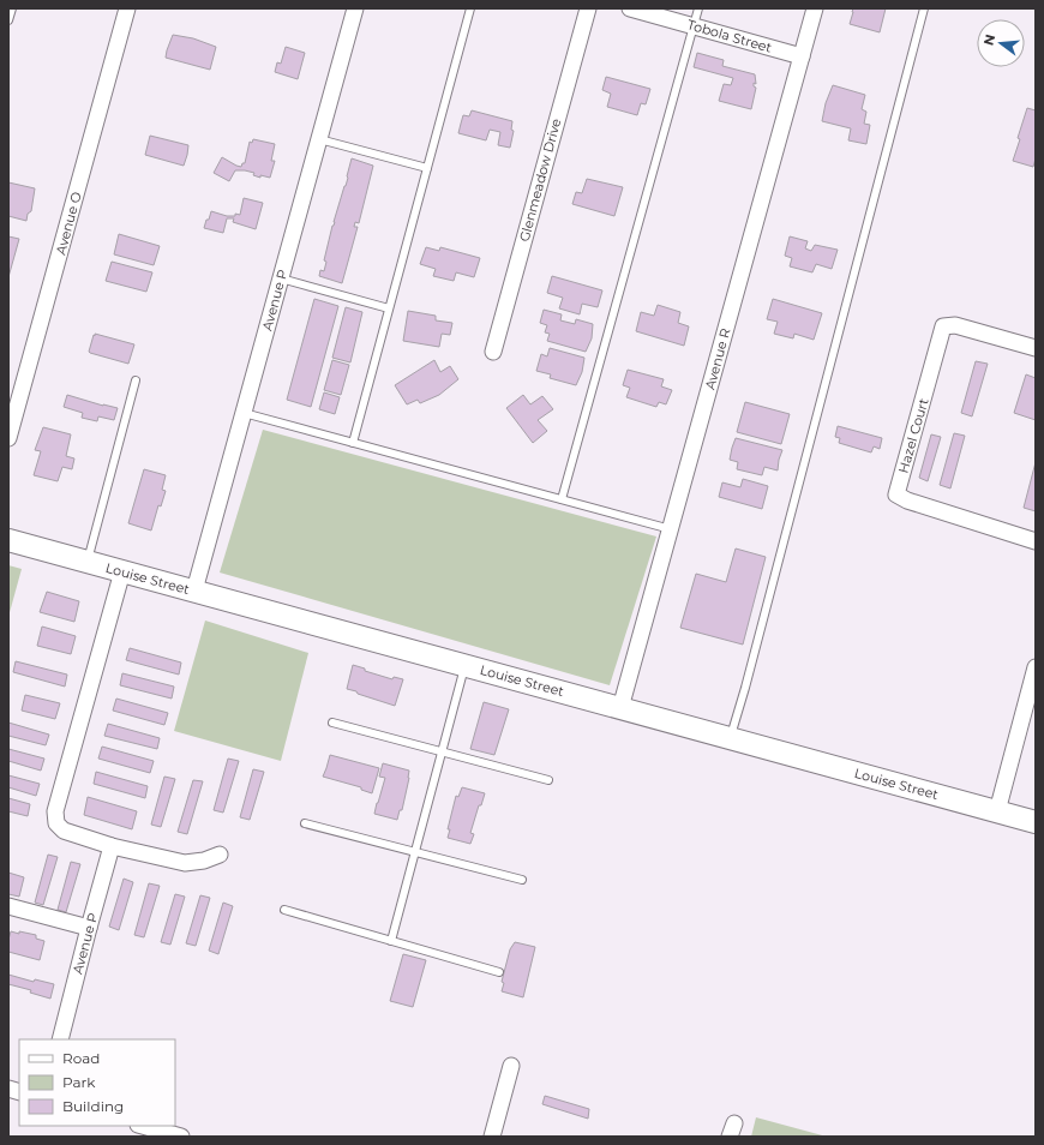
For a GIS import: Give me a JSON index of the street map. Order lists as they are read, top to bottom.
{
  "streets": {
    "street": [
      "Tobola Street",
      "Glenmeadow Drive",
      "Avenue O",
      "Avenue P",
      "Avenue R",
      "Hazel Court",
      "Louise Street"
    ]
  },
  "crossings": [
    ["Tobola Street", "Avenue R"],
    ["Avenue P", "Louise Street"],
    ["Avenue R", "Louise Street"]
  ],
  "legend": ["Road", "Park", "Building"],
  "north": "left"
}
